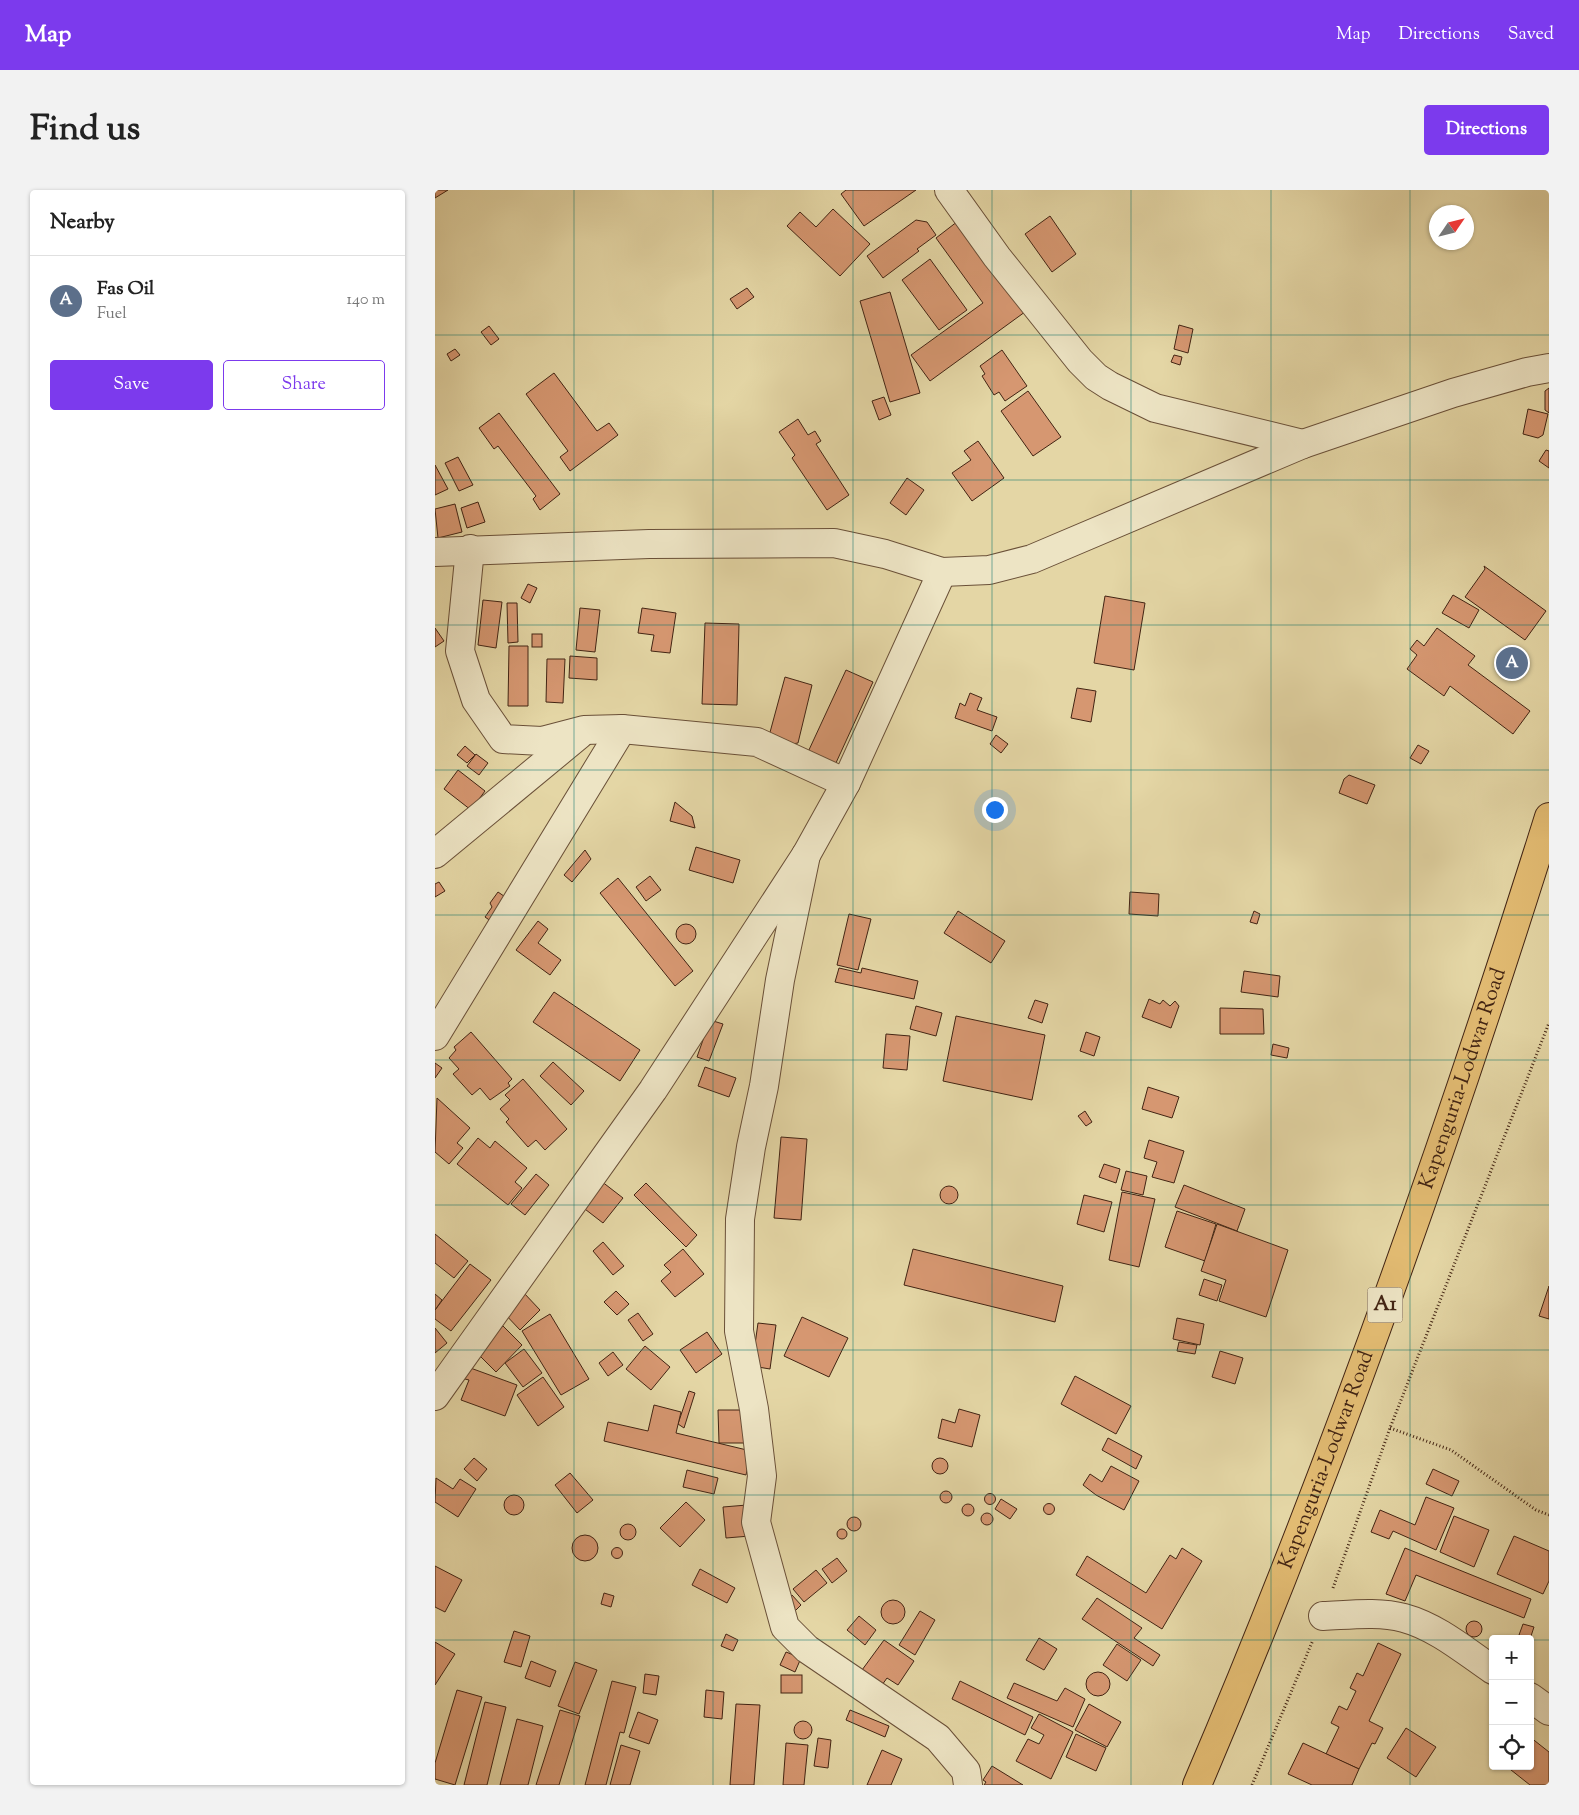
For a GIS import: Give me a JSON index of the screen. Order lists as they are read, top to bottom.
{
  "streets": {
    "highway": ["Kapenguria-Lodwar Road", "A1"]
  },
  "north": "top right",
  "page": {
    "header": "Map",
    "nav": ["Map", "Directions", "Saved"],
    "title": "Find us",
    "buttons": [
      "Directions",
      ["Save", "Share"]
    ],
    "heading": "Nearby",
    "list": [
      {
        "mark": "A",
        "name": "Fas Oil",
        "note": "Fuel",
        "value": "140 m"
      }
    ],
    "pins": "A",
    "map_buttons": ["+", "−"]
  }
}
